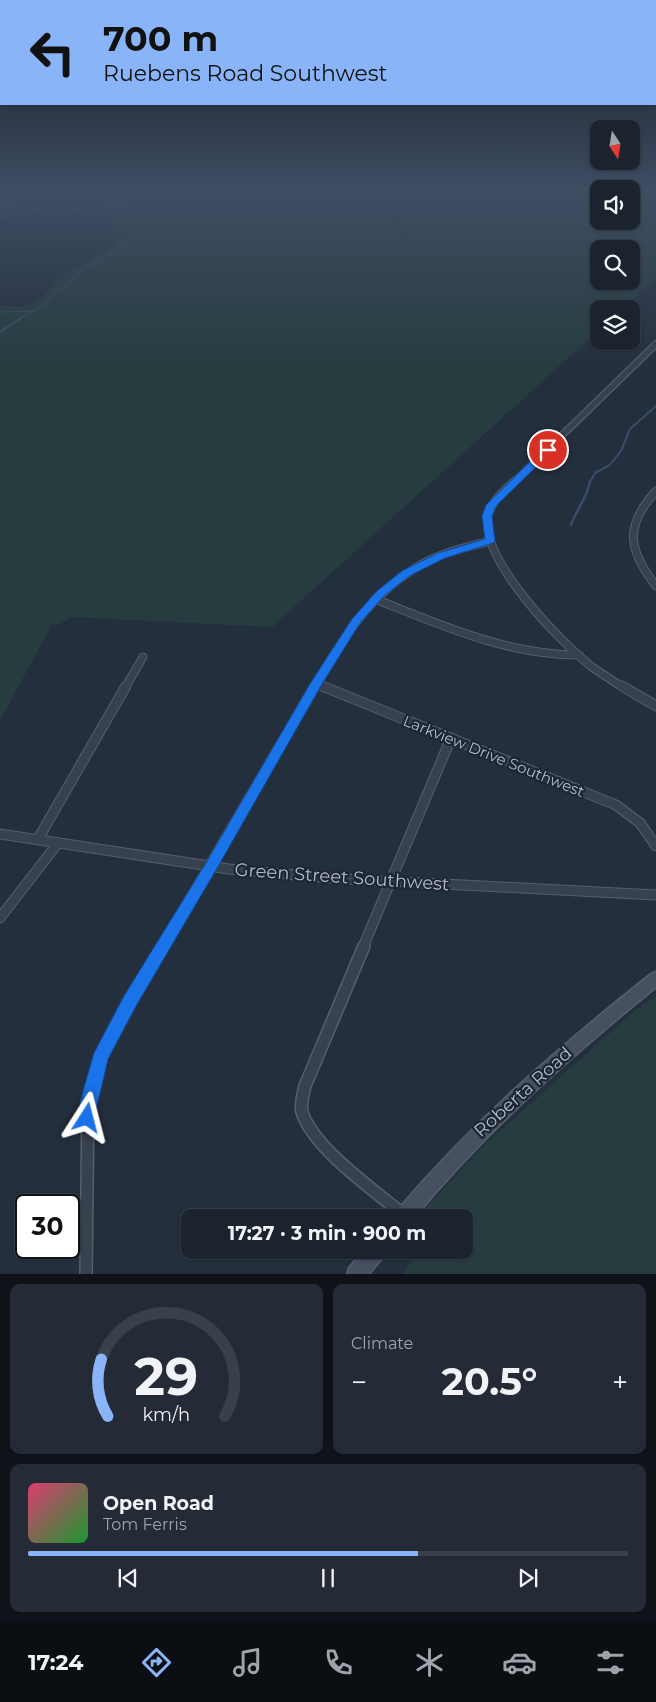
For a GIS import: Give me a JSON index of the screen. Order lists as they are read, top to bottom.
{
  "streets": {
    "street": ["Larkview Drive Southwest", "Green Street Southwest", "Roberta Road"]
  },
  "north": "bottom",
  "page": {
    "turn": ["700 m", "Ruebens Road Southwest"],
    "limit": "30",
    "trip": "17:27 · 3 min · 900 m",
    "tile": "Climate",
    "heat": ["−", "20.5°", "+"],
    "song": ["Open Road", "Tom Ferris"],
    "tabs": "17:24",
    "gauge": ["29", "km/h"]
  }
}
